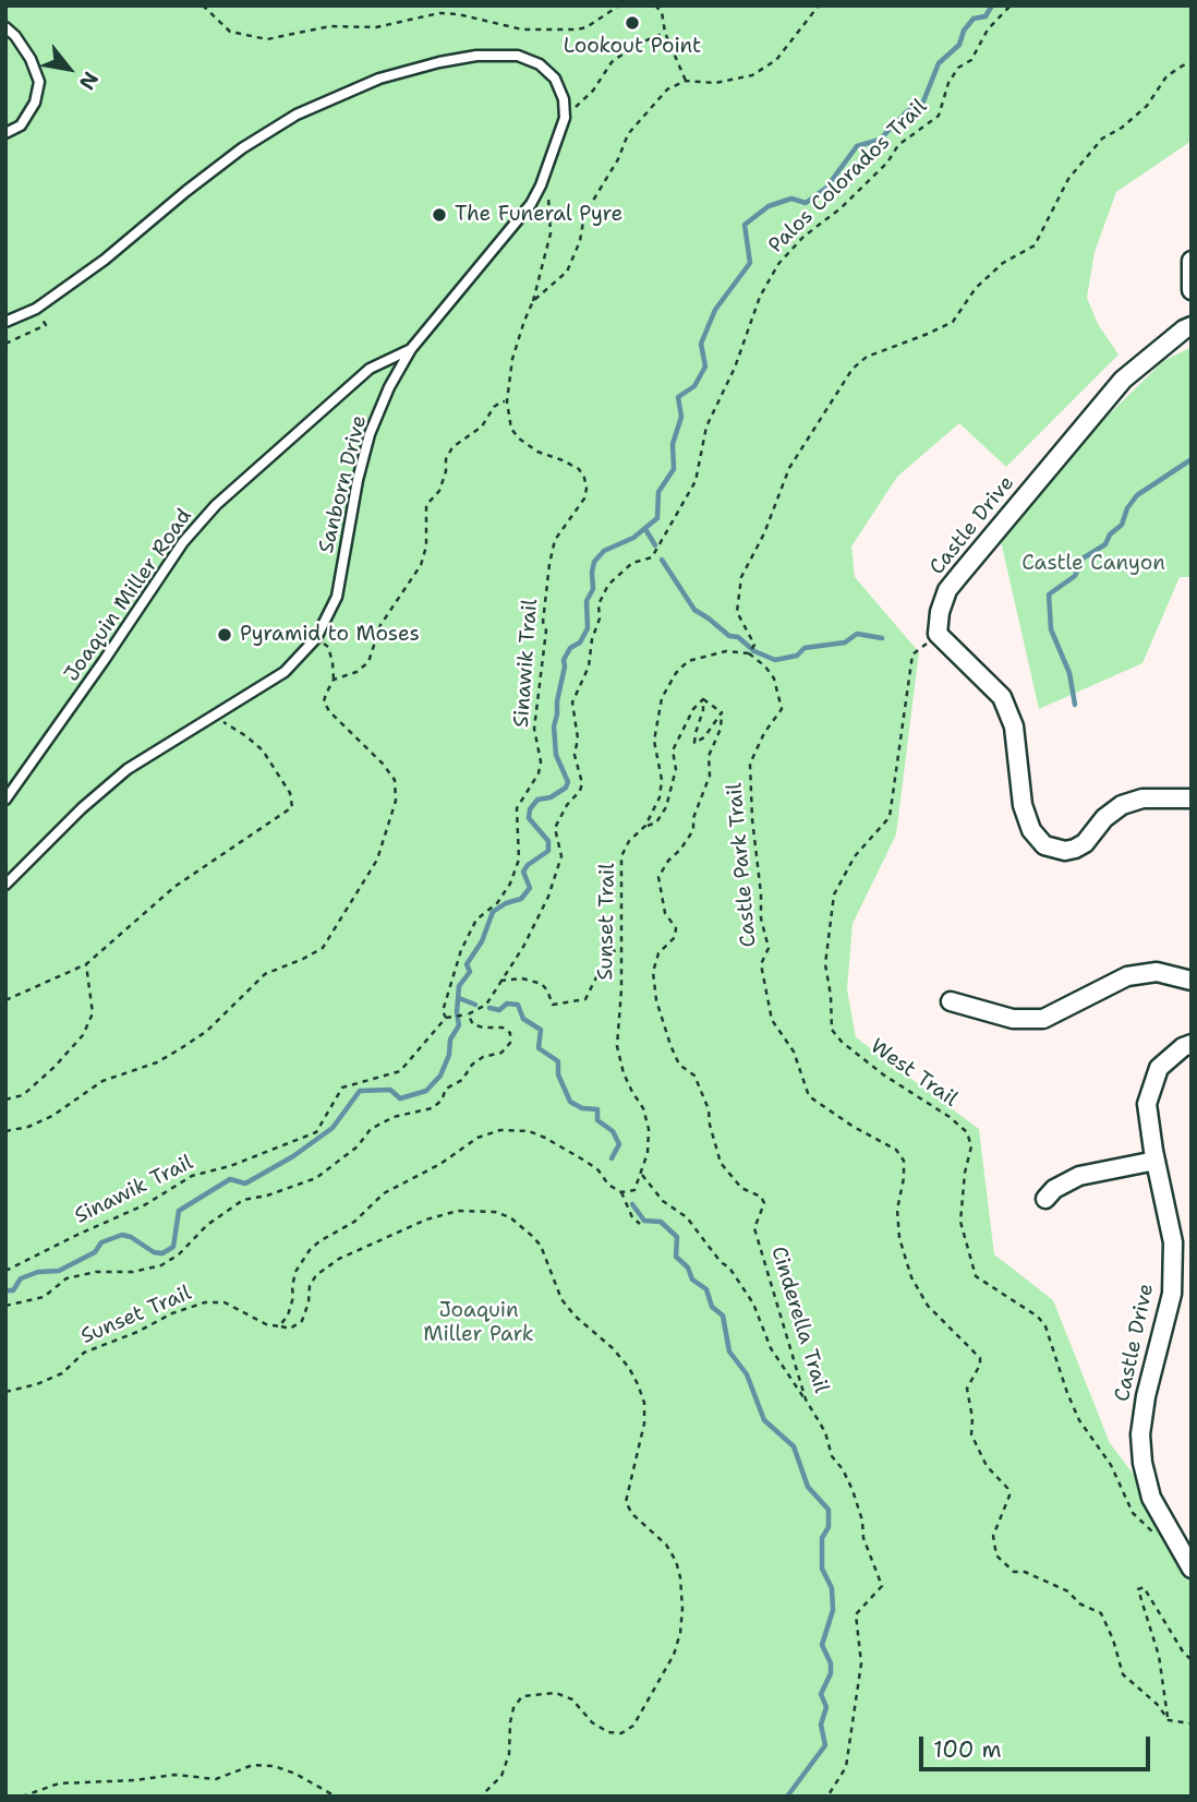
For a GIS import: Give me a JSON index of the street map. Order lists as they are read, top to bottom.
{
  "streets": {
    "street": ["Castle Drive"],
    "lane": ["Sanborn Drive", "Joaquin Miller Road"],
    "path": [
      "Palos Colorados Trail",
      "Sinawik Trail",
      "Castle Park Trail",
      "Sunset Trail",
      "West Trail",
      "Cinderella Trail"
    ]
  },
  "crossings": [
    ["Sanborn Drive", "Joaquin Miller Road"],
    ["Castle Drive", "West Trail"],
    ["Castle Park Trail", "Sunset Trail"]
  ],
  "parks": ["Castle Canyon", "Joaquin Miller Park"],
  "places": ["Lookout Point", "The Funeral Pyre", "Pyramid to Moses"],
  "scale_bar": "100 m",
  "north": "bottom right"
}
